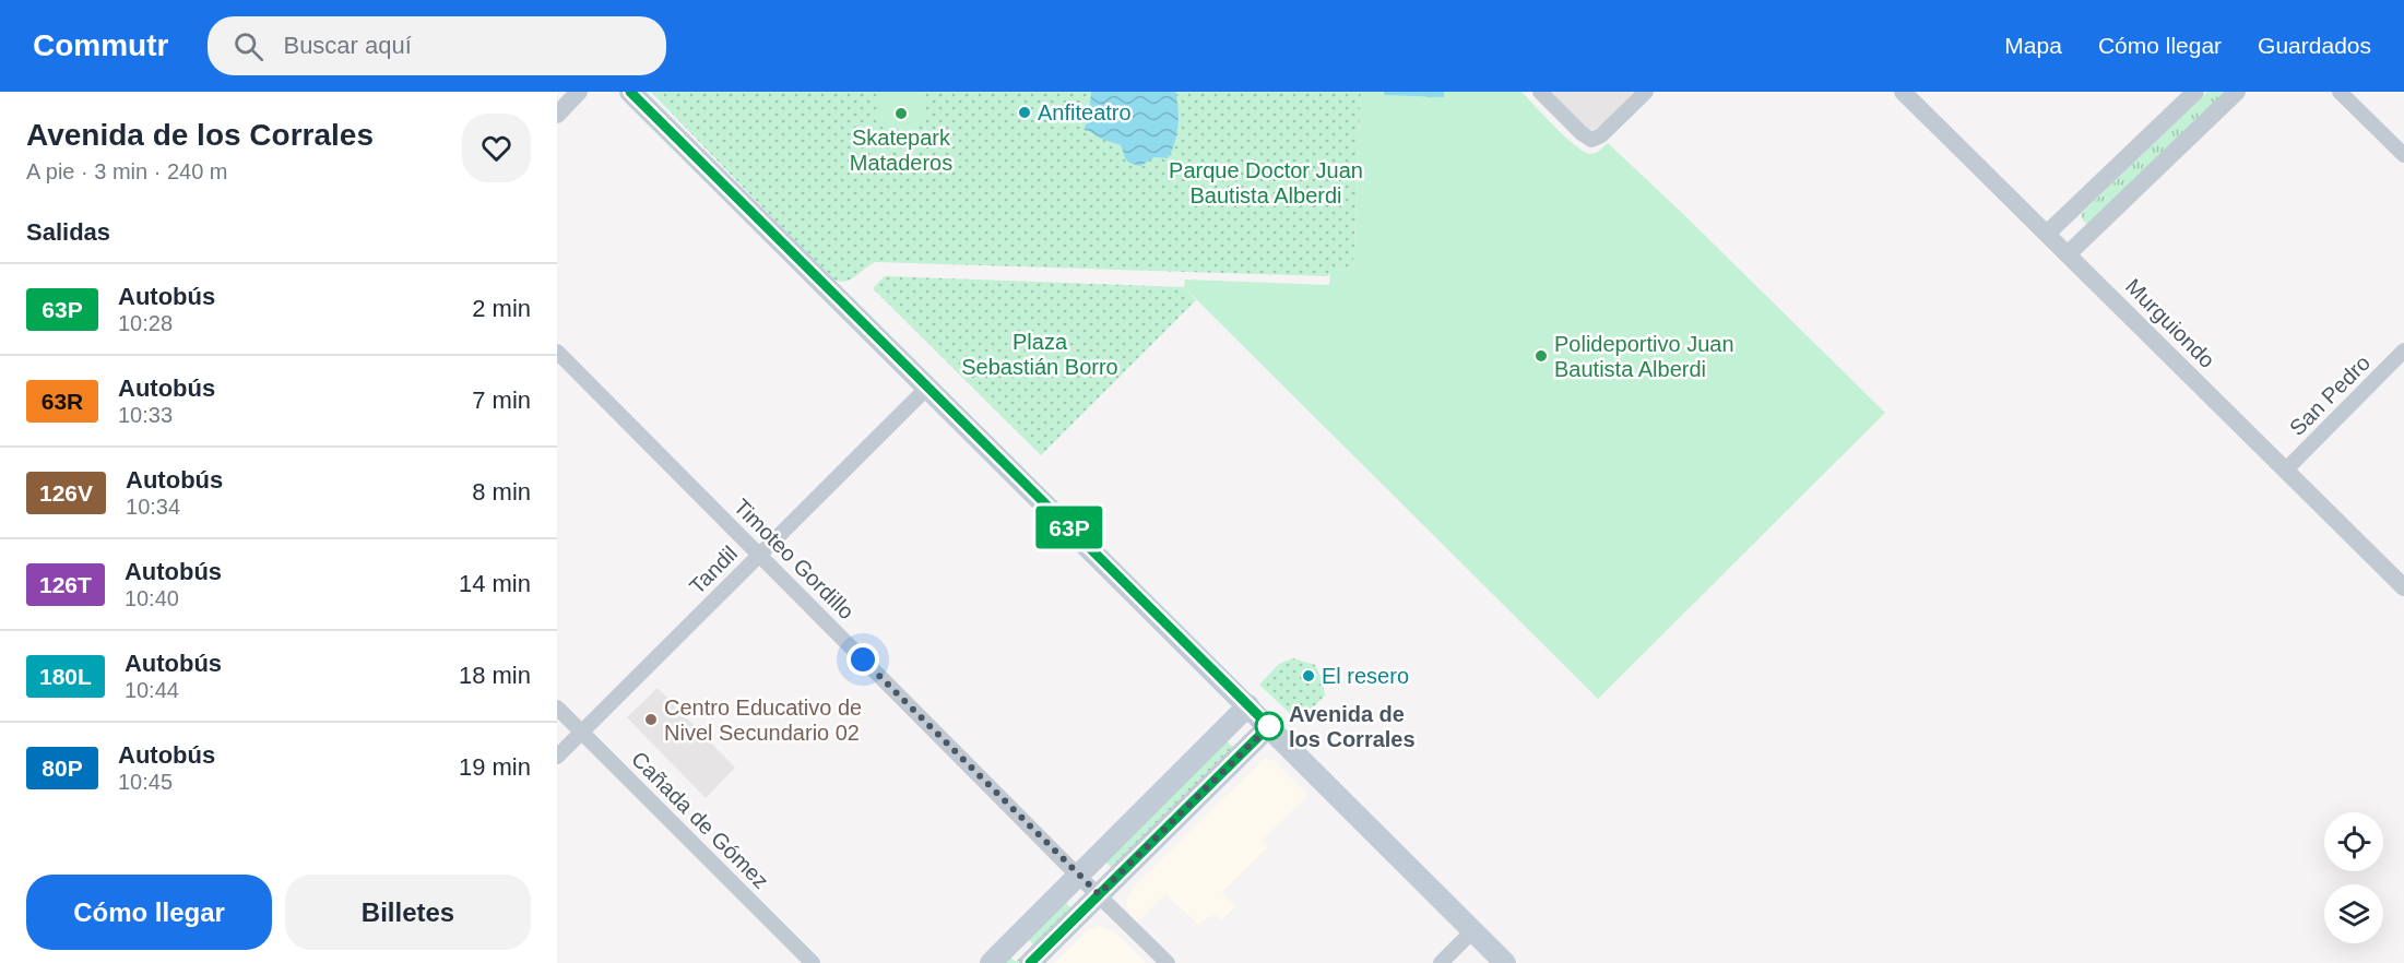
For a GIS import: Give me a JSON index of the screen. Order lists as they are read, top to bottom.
{
  "streets": {
    "street": [
      "Murguiondo",
      "San Pedro",
      "Timoteo Gordillo",
      "Tandil",
      "Cañada de Gómez"
    ]
  },
  "crossings": [
    ["Murguiondo", "San Pedro"],
    ["Timoteo Gordillo", "Tandil"],
    ["Tandil", "Cañada de Gómez"]
  ],
  "parks": ["Parque Doctor Juan Bautista Alberdi", "Plaza Sebastián Borro"],
  "places": [
    "Anfiteatro",
    "Skatepark Mataderos",
    "Polideportivo Juan Bautista Alberdi",
    "El resero",
    "Centro Educativo de Nivel Secundario 02",
    "Avenida de los Corrales"
  ],
  "lines": ["bus line 63P"],
  "page": {
    "header": "Commutr",
    "search": "Buscar aquí",
    "nav": ["Mapa", "Cómo llegar", "Guardados"],
    "heading": [
      ["Avenida de los Corrales", "A pie · 3 min · 240 m"],
      "Salidas"
    ],
    "on_map": "63P",
    "list": [
      {
        "mark": "63P",
        "name": "Autobús",
        "note": "10:28",
        "value": "2 min"
      },
      {
        "mark": "63R",
        "name": "Autobús",
        "note": "10:33",
        "value": "7 min"
      },
      {
        "mark": "126V",
        "name": "Autobús",
        "note": "10:34",
        "value": "8 min"
      },
      {
        "mark": "126T",
        "name": "Autobús",
        "note": "10:40",
        "value": "14 min"
      },
      {
        "mark": "180L",
        "name": "Autobús",
        "note": "10:44",
        "value": "18 min"
      },
      {
        "mark": "80P",
        "name": "Autobús",
        "note": "10:45",
        "value": "19 min"
      }
    ],
    "buttons": ["Cómo llegar", "Billetes"]
  }
}
